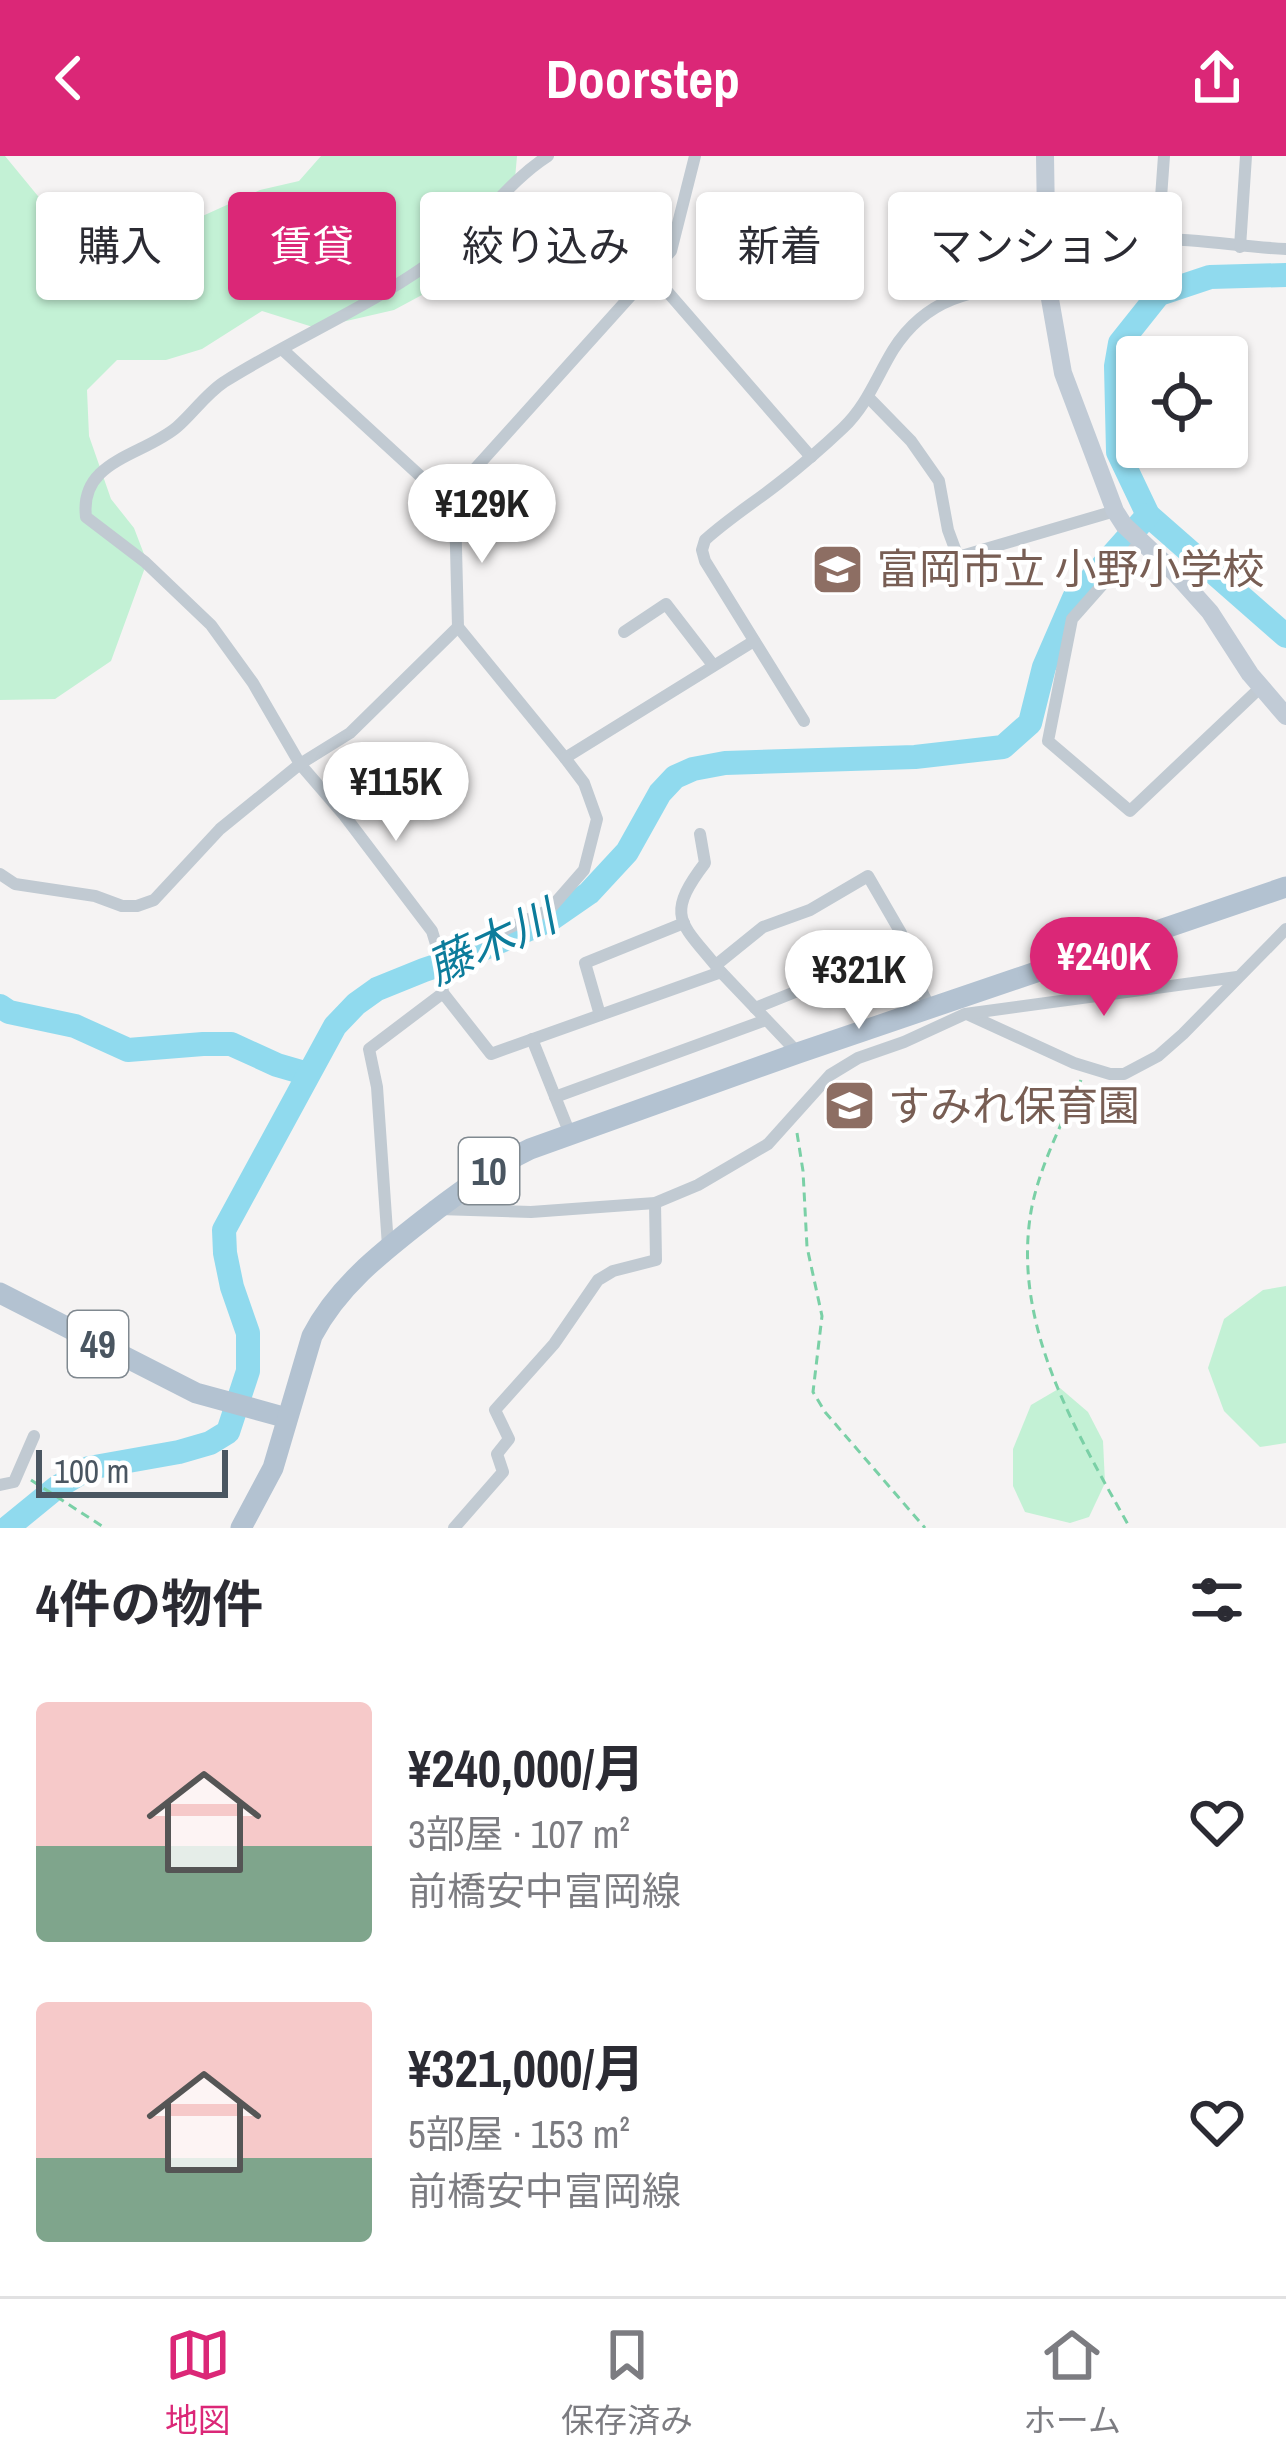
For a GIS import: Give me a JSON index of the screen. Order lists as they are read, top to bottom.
{
  "streets": {
    "main road": ["10", "49"]
  },
  "crossings": [
    ["10", "49"]
  ],
  "water": ["藤木川"],
  "places": {
    "school or university": ["富岡市立 小野小学校", "すみれ保育園"]
  },
  "scale_bar": "100 m",
  "page": {
    "header": "Doorstep",
    "chip": [
      "購入",
      "賃貸",
      "絞り込み",
      "新着",
      "マンション"
    ],
    "price": [
      "¥129K",
      "¥115K",
      "¥240K",
      "¥321K"
    ],
    "scale": "100 m",
    "heading": "4件の物件",
    "list": [
      {
        "name": "¥240,000/月",
        "note": "3部屋 · 107 m² · 前橋安中富岡線"
      },
      {
        "name": "¥321,000/月",
        "note": "5部屋 · 153 m² · 前橋安中富岡線"
      }
    ],
    "tabs": ["地図", "保存済み", "ホーム"]
  }
}
